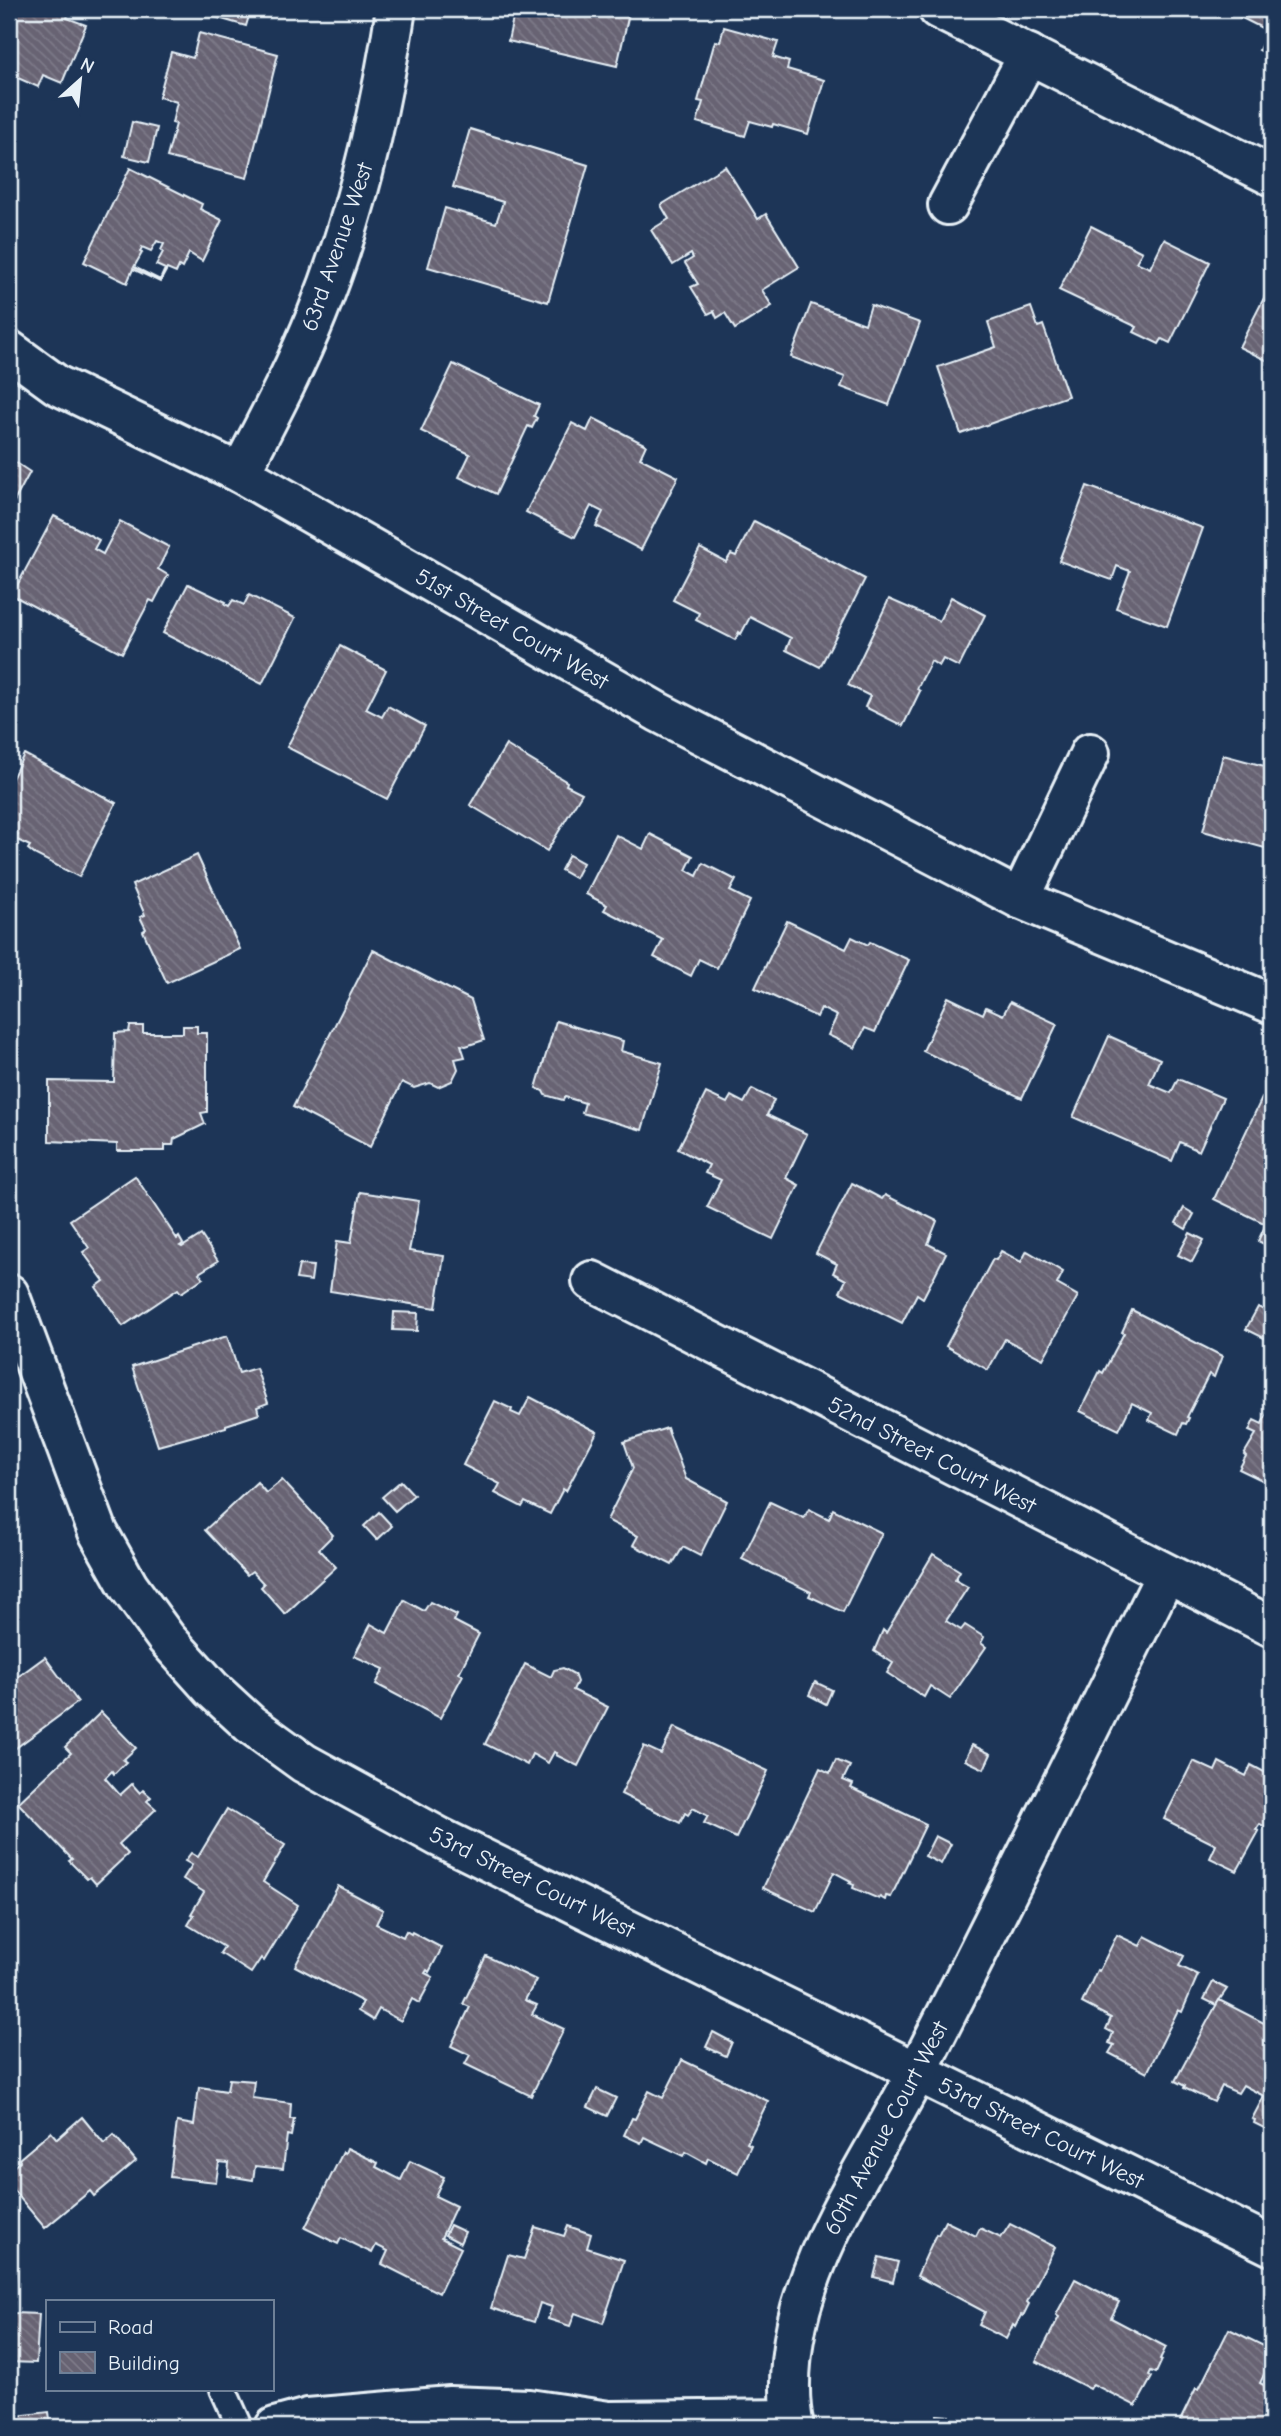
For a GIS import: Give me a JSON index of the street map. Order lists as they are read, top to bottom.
{
  "streets": {
    "street": [
      "63rd Avenue West",
      "51st Street Court West",
      "52nd Street Court West",
      "53rd Street Court West",
      "60th Avenue Court West"
    ]
  },
  "crossings": [
    ["63rd Avenue West", "51st Street Court West"],
    ["52nd Street Court West", "60th Avenue Court West"],
    ["53rd Street Court West", "60th Avenue Court West"]
  ],
  "legend": ["Road", "Building"],
  "north": "top right"
}
